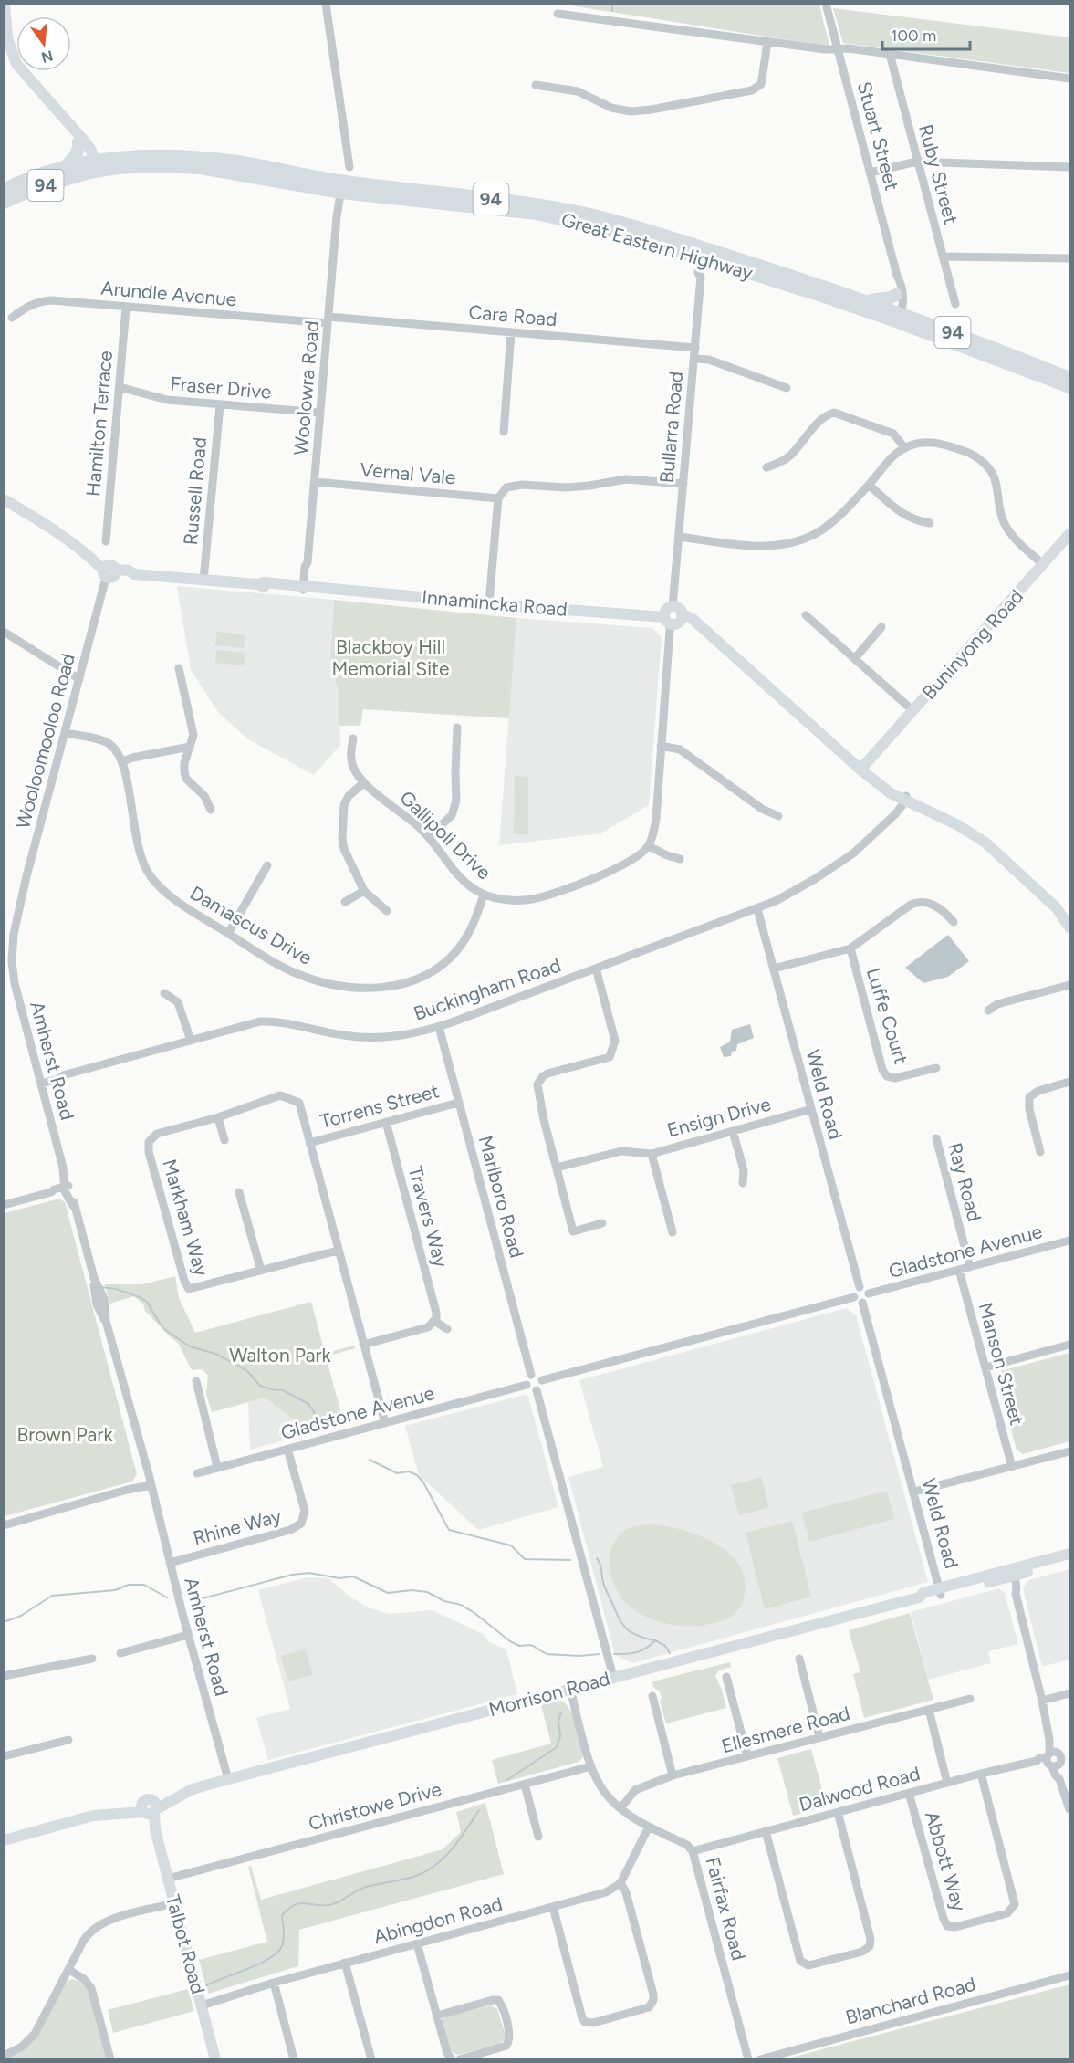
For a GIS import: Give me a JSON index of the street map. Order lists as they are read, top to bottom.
{
  "streets": {
    "highway": ["94", "Great Eastern Highway"],
    "main road": [
      "Innamincka Road",
      "Buninyong Road",
      "Morrison Road",
      "Talbot Road"
    ],
    "street": [
      "Stuart Street",
      "Ruby Street",
      "Arundle Avenue",
      "Cara Road",
      "Fraser Drive",
      "Woolowra Road",
      "Hamilton Terrace",
      "Bullarra Road",
      "Vernal Vale",
      "Russell Road",
      "Wooloomooloo Road",
      "Gallipoli Drive",
      "Damascus Drive",
      "Buckingham Road",
      "Luffe Court",
      "Amherst Road",
      "Weld Road",
      "Torrens Street",
      "Ensign Drive",
      "Ray Road",
      "Marlboro Road",
      "Travers Way",
      "Markham Way",
      "Gladstone Avenue",
      "Manson Street",
      "Rhine Way",
      "Ellesmere Road",
      "Dalwood Road",
      "Christowe Drive",
      "Abbott Way",
      "Fairfax Road",
      "Abingdon Road",
      "Blanchard Road"
    ]
  },
  "crossings": [
    ["Stuart Street", "Great Eastern Highway"],
    ["Great Eastern Highway", "Woolowra Road"],
    ["Great Eastern Highway", "Bullarra Road"],
    ["Arundle Avenue", "Cara Road"],
    ["Arundle Avenue", "Woolowra Road"],
    ["Arundle Avenue", "Hamilton Terrace"],
    ["Cara Road", "Woolowra Road"],
    ["Cara Road", "Bullarra Road"],
    ["Fraser Drive", "Woolowra Road"],
    ["Fraser Drive", "Hamilton Terrace"],
    ["Fraser Drive", "Russell Road"],
    ["Woolowra Road", "Vernal Vale"],
    ["Woolowra Road", "Innamincka Road"],
    ["Bullarra Road", "Innamincka Road"],
    ["Russell Road", "Innamincka Road"],
    ["Innamincka Road", "Buninyong Road"],
    ["Innamincka Road", "Wooloomooloo Road"],
    ["Innamincka Road", "Buckingham Road"],
    ["Wooloomooloo Road", "Amherst Road"],
    ["Gallipoli Drive", "Damascus Drive"],
    ["Buckingham Road", "Amherst Road"],
    ["Buckingham Road", "Weld Road"],
    ["Buckingham Road", "Marlboro Road"],
    ["Amherst Road", "Rhine Way"],
    ["Amherst Road", "Morrison Road"],
    ["Weld Road", "Ensign Drive"],
    ["Weld Road", "Gladstone Avenue"],
    ["Weld Road", "Morrison Road"],
    ["Torrens Street", "Marlboro Road"],
    ["Torrens Street", "Travers Way"],
    ["Torrens Street", "Markham Way"],
    ["Ray Road", "Gladstone Avenue"],
    ["Marlboro Road", "Gladstone Avenue"],
    ["Markham Way", "Gladstone Avenue"],
    ["Gladstone Avenue", "Manson Street"],
    ["Gladstone Avenue", "Rhine Way"],
    ["Morrison Road", "Fairfax Road"],
    ["Morrison Road", "Talbot Road"],
    ["Ellesmere Road", "Fairfax Road"],
    ["Dalwood Road", "Abbott Way"],
    ["Dalwood Road", "Fairfax Road"],
    ["Christowe Drive", "Fairfax Road"],
    ["Christowe Drive", "Talbot Road"],
    ["Abingdon Road", "Talbot Road"]
  ],
  "parks": ["Blackboy Hill Memorial Site", "Walton Park", "Brown Park"],
  "scale_bar": "100 m",
  "north": "bottom"
}
